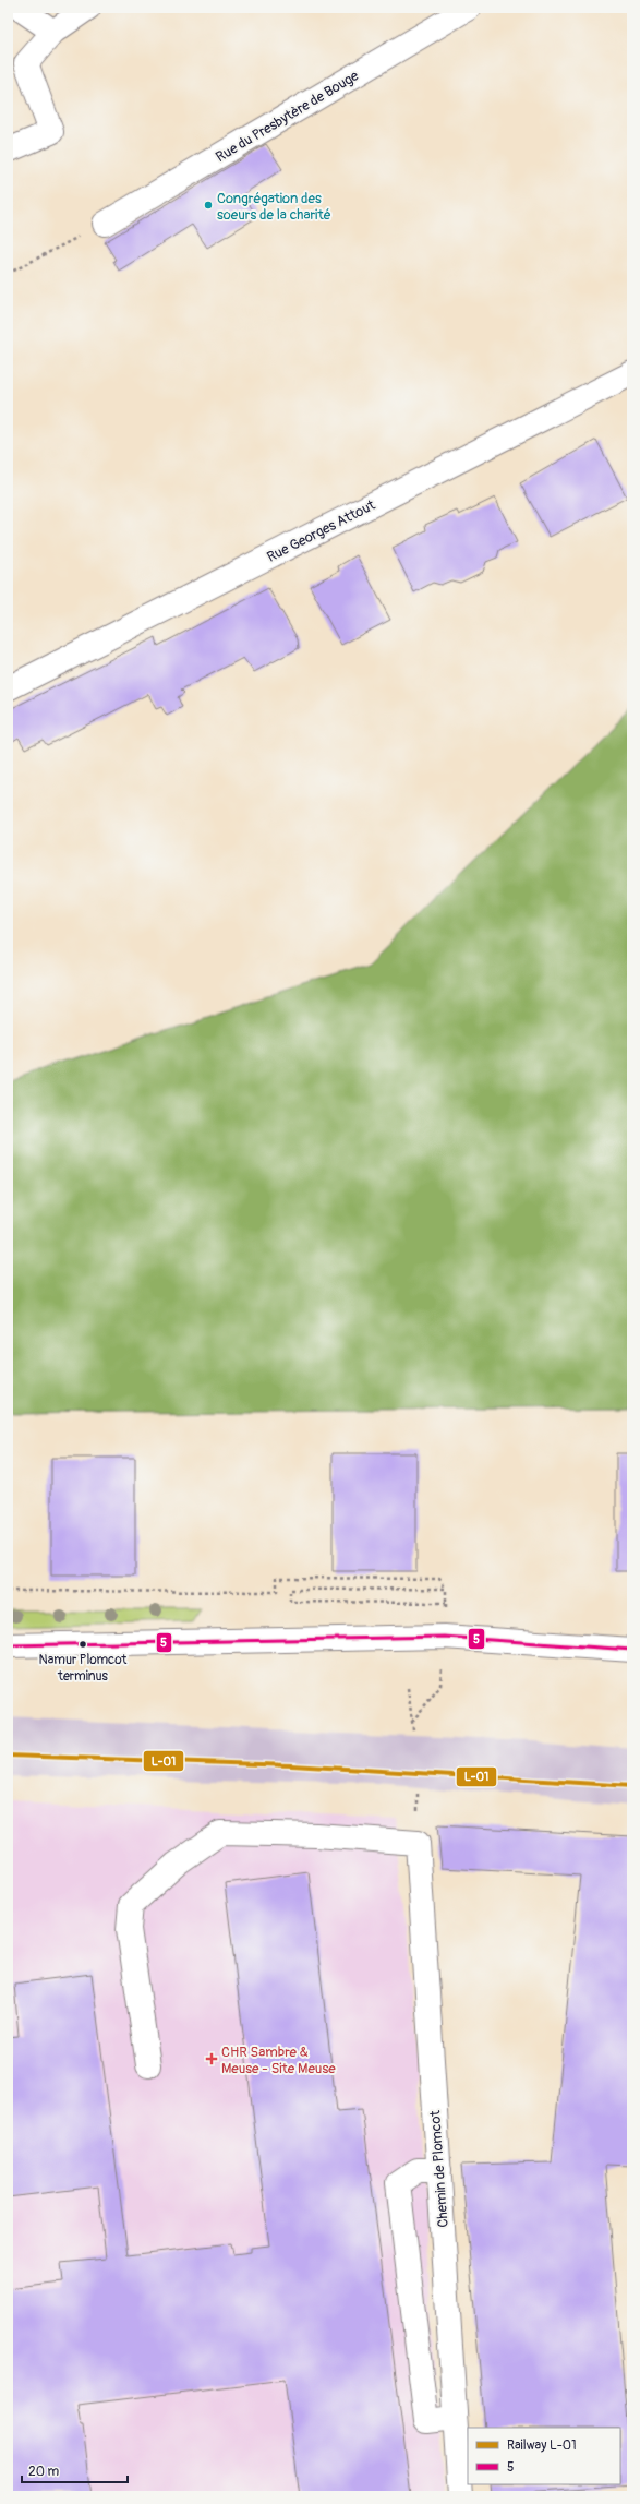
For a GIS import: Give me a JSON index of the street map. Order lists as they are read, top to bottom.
{
  "streets": {
    "street": ["Rue du Presbytère de Bouge", "Rue Georges Attout", "Chemin de Plomcot"]
  },
  "places": {
    "other": ["Congrégation des soeurs de la charité", "Namur Plomcot terminus"],
    "health": ["CHR Sambre & Meuse - Site Meuse"]
  },
  "lines": ["transit line 5", "rail line L-01"],
  "legend": ["Railway L-01", "5"],
  "scale_bar": "20 m"
}
